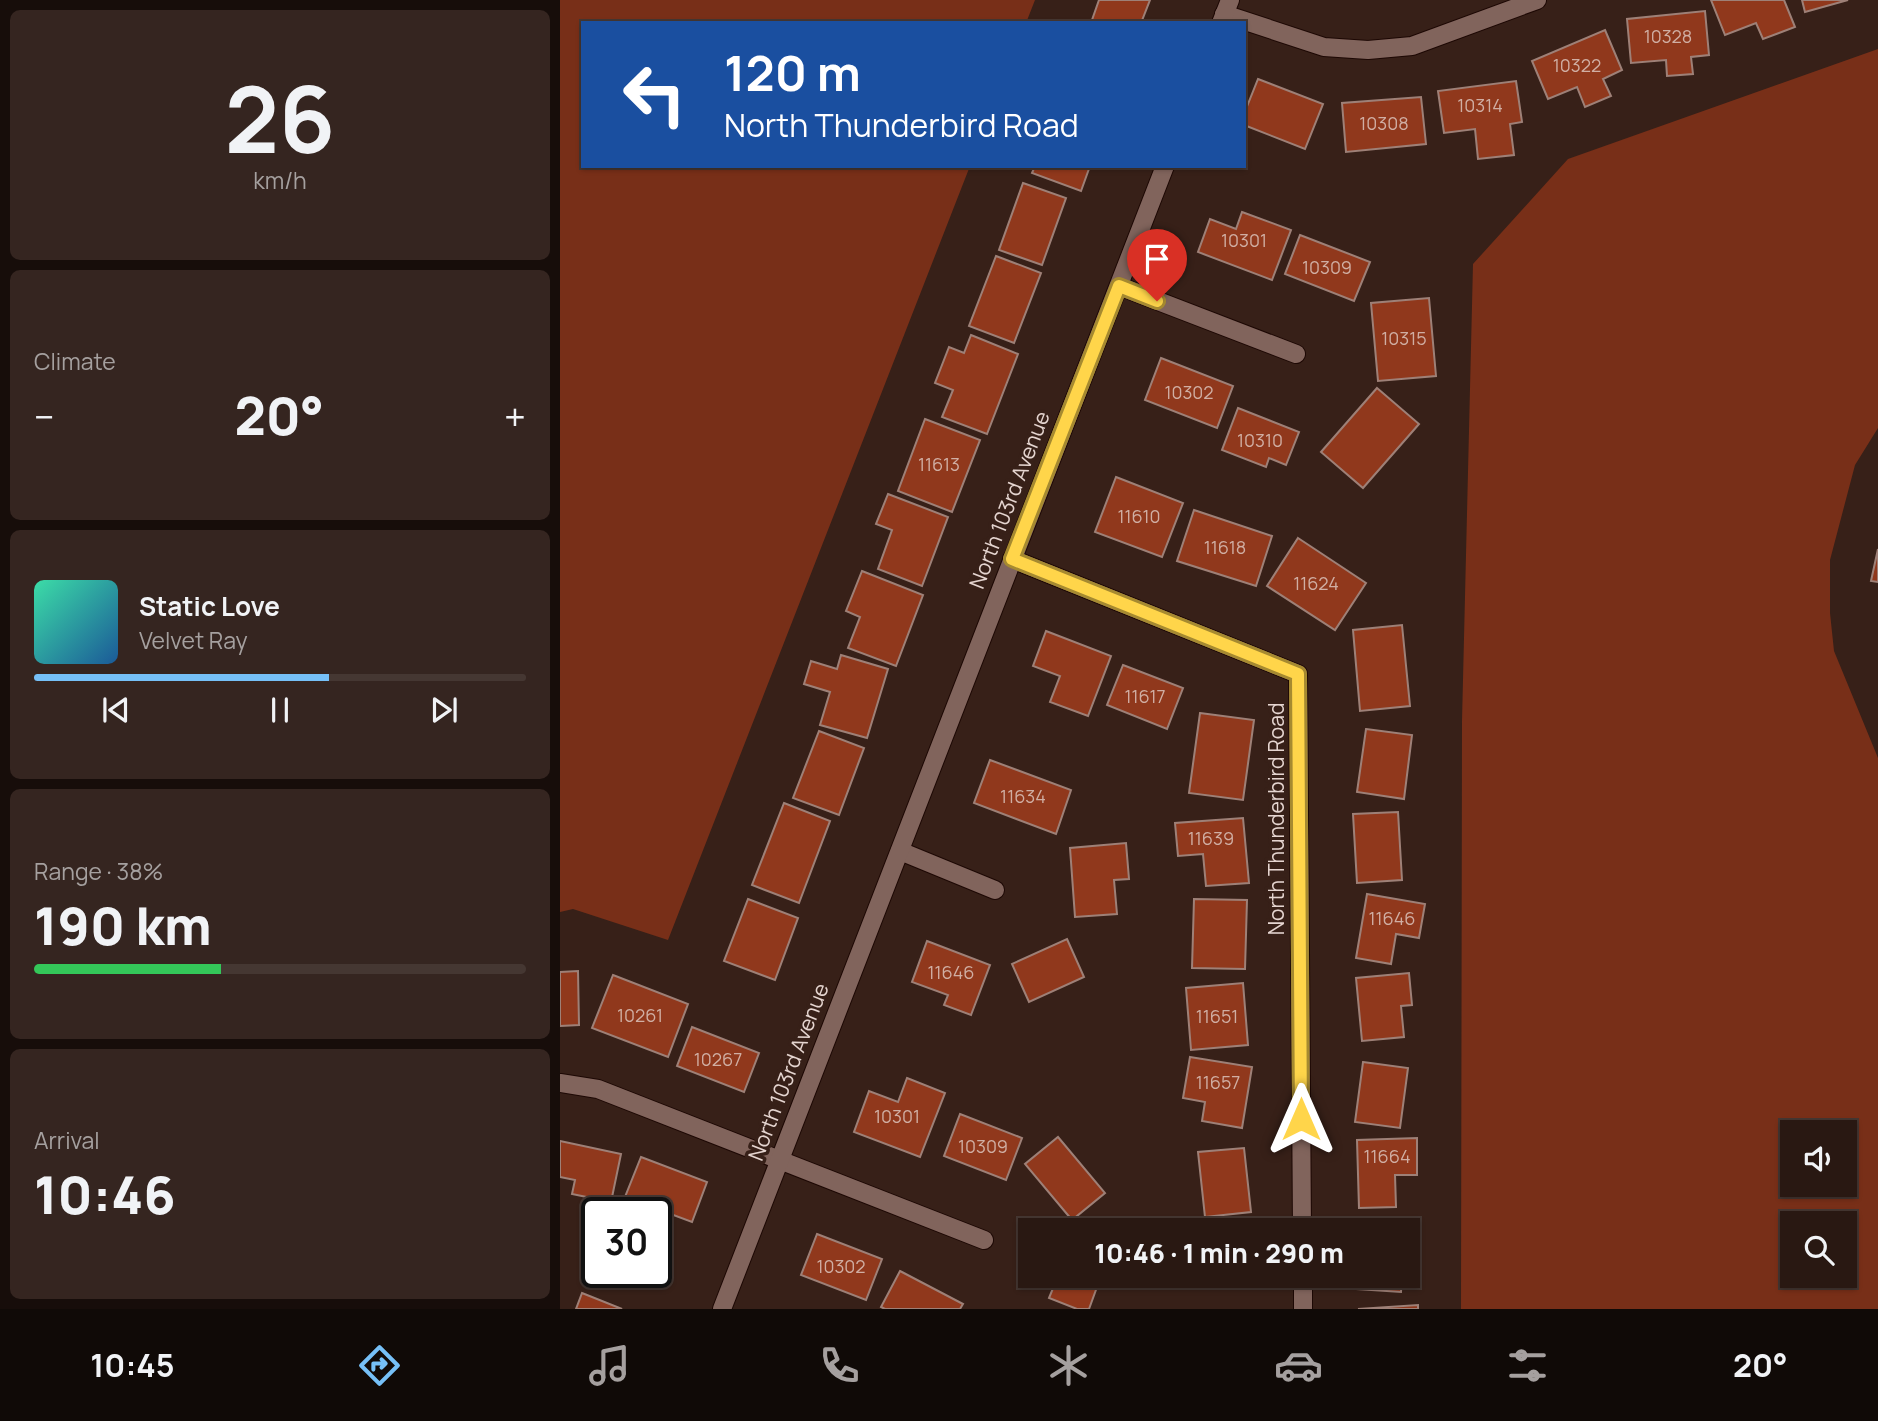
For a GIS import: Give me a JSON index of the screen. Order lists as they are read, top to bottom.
{
  "streets": {
    "street": ["North 103rd Avenue", "North Thunderbird Road"]
  },
  "crossings": [
    ["North 103rd Avenue", "North Thunderbird Road"]
  ],
  "house_numbers": [
    "10328",
    "10322",
    "10314",
    "10308",
    "10301",
    "10309",
    "10315",
    "10302",
    "10310",
    "11613",
    "11610",
    "11618",
    "11624",
    "11617",
    "11634",
    "11639",
    "11646",
    "11646",
    "10261",
    "11651",
    "10267",
    "11657",
    "10301",
    "10309",
    "11664",
    "10302"
  ],
  "page": {
    "tile": [
      ["26", "km/h"],
      "Climate",
      ["Range · 38%", "190 km"],
      ["Arrival", "10:46"]
    ],
    "turn": ["120 m", "North Thunderbird Road"],
    "heat": ["−", "20°", "+"],
    "song": ["Static Love", "Velvet Ray"],
    "limit": "30",
    "trip": "10:46 · 1 min · 290 m",
    "tabs": ["10:45", "20°"]
  }
}
